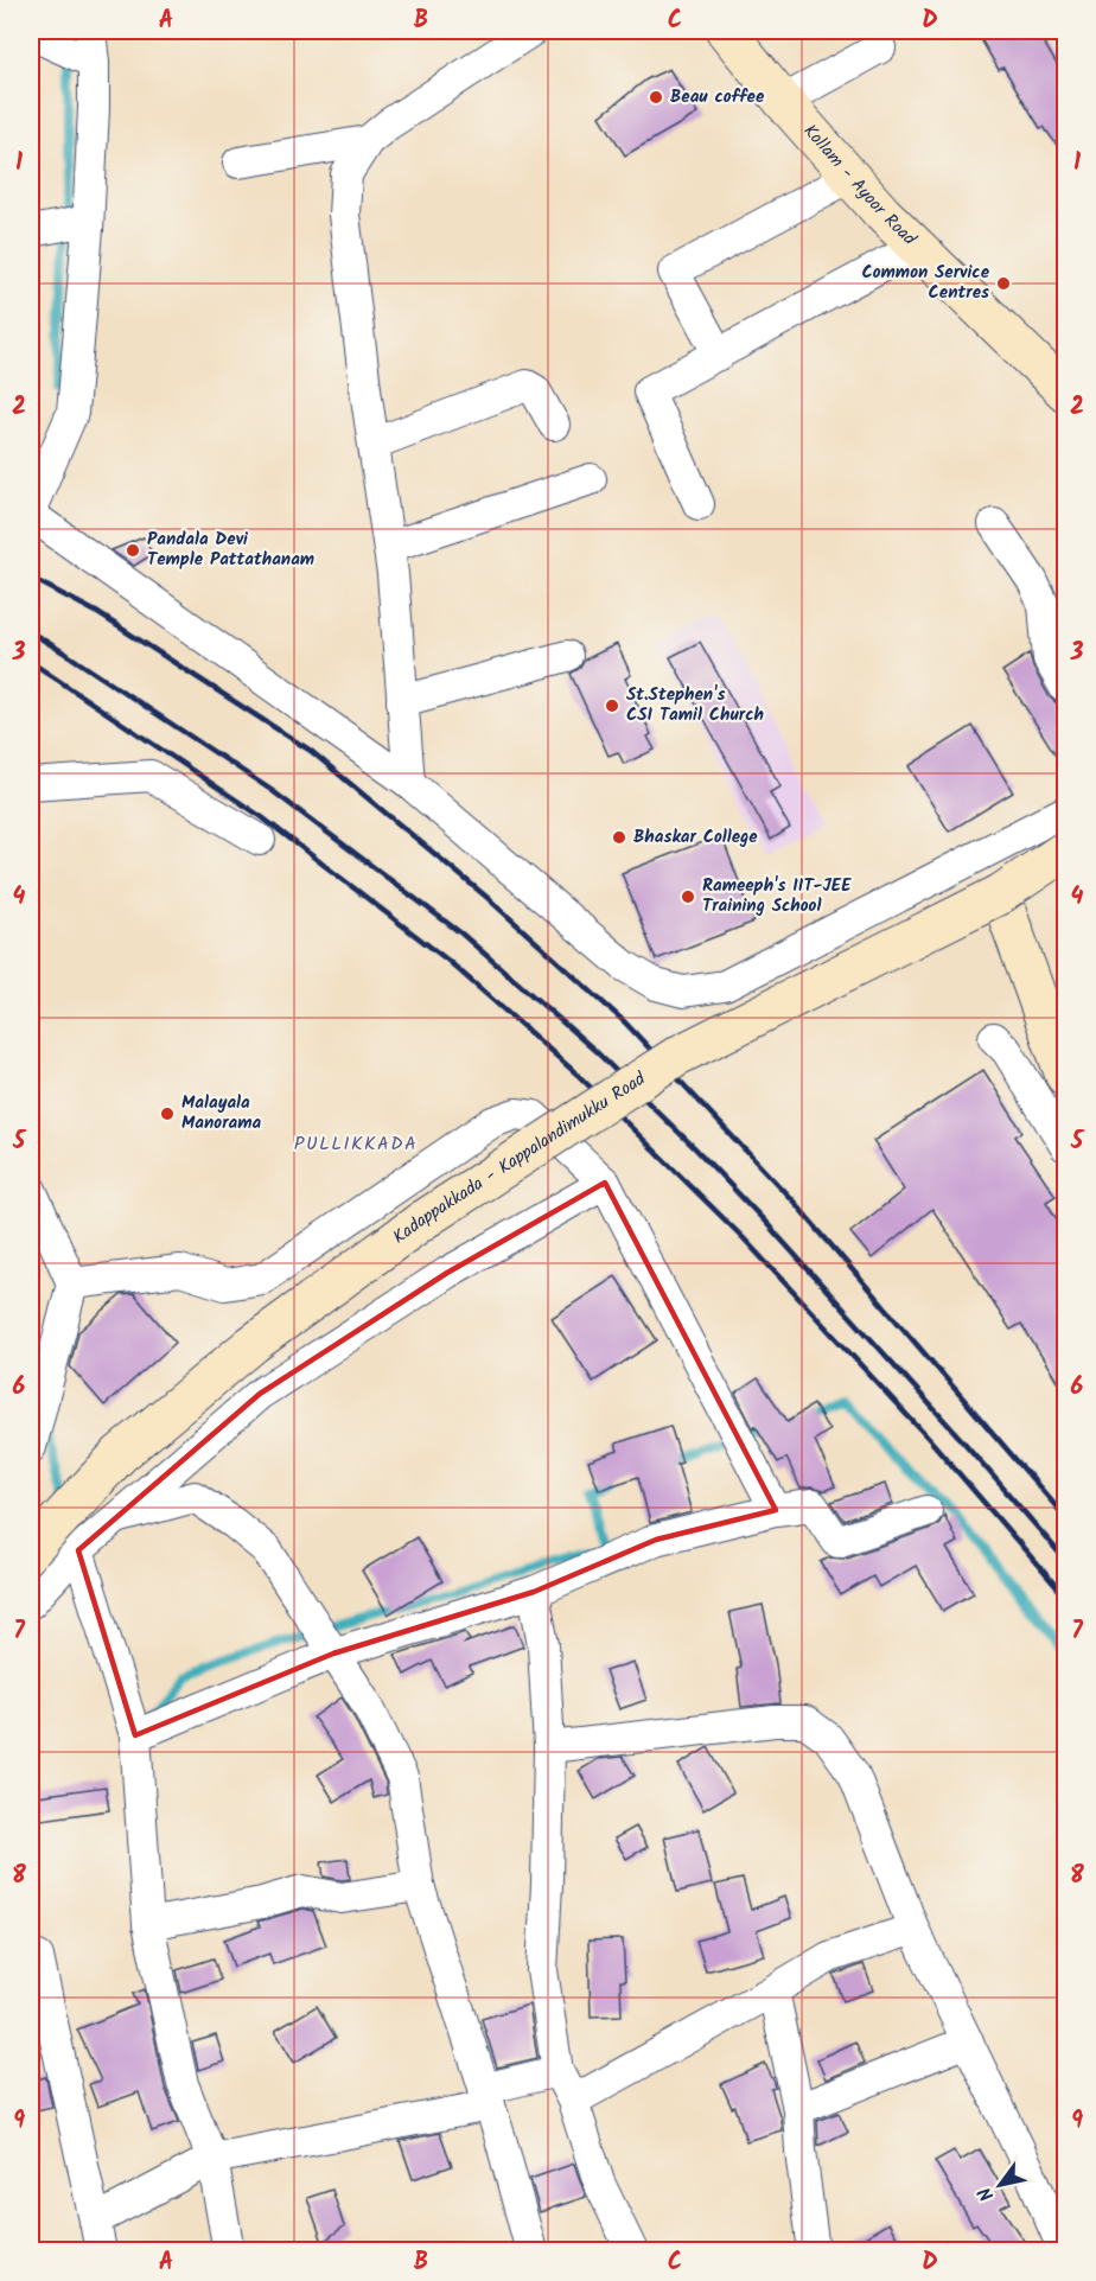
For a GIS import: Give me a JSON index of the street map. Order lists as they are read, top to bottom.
{
  "streets": {
    "main road": ["Kollam - Ayoor Road", "Kadappakkada - Kappalandimukku Road"]
  },
  "districts": ["PULLIKKADA"],
  "places": [
    "Beau coffee",
    "Common Service Centres",
    "Pandala Devi Temple Pattathanam",
    "St.Stephen's CSI Tamil Church",
    "Bhaskar College",
    "Rameeph's IIT-JEE Training School",
    "Malayala Manorama"
  ],
  "north": "bottom left",
  "grid": {
    "columns": [
      "A",
      "B",
      "C",
      "D"
    ],
    "rows": [
      "1",
      "2",
      "3",
      "4",
      "5",
      "6",
      "7",
      "8",
      "9"
    ]
  }
}
